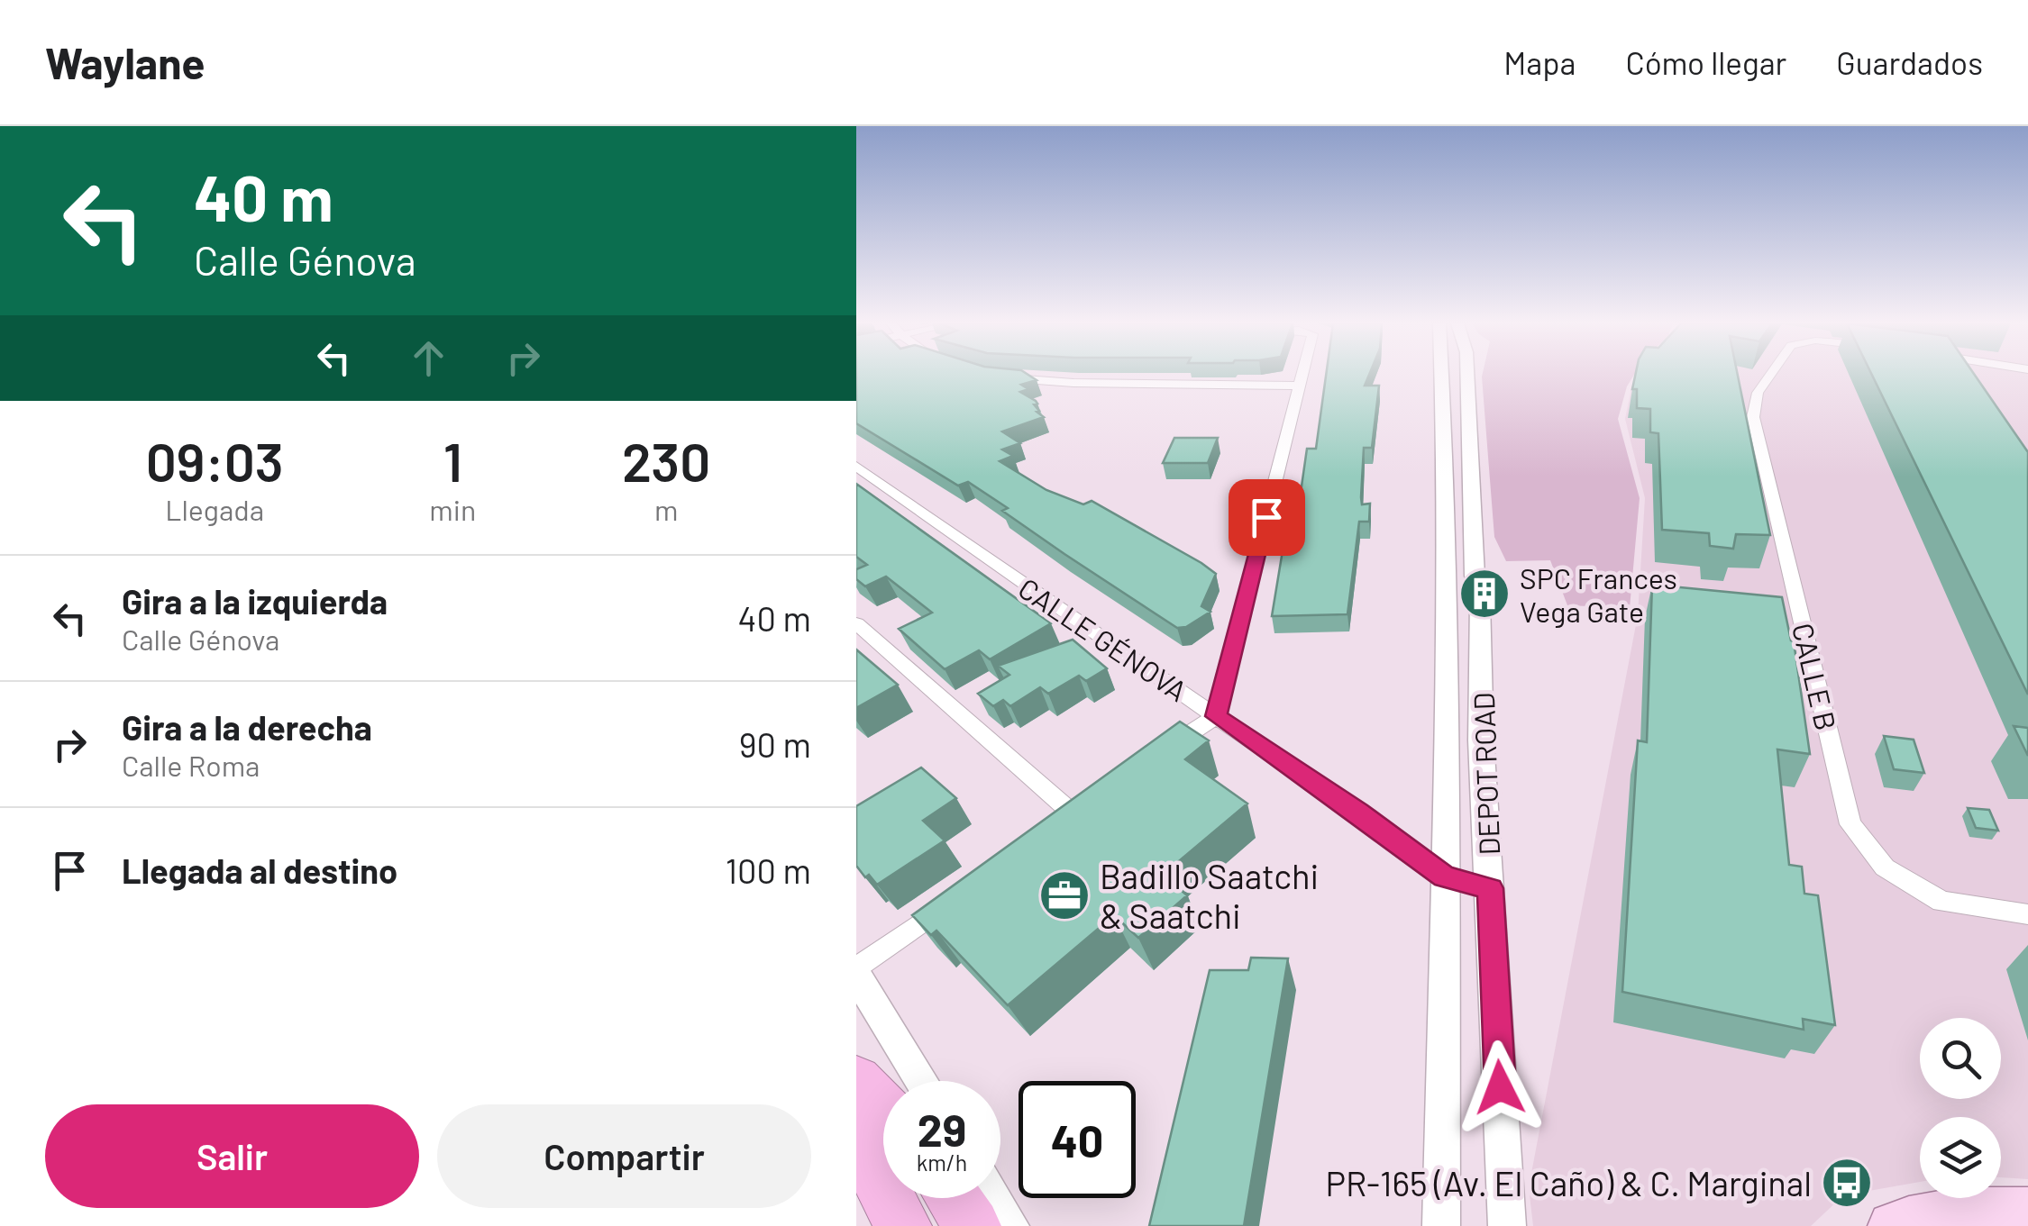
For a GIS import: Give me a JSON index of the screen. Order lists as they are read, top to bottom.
{
  "streets": {
    "street": ["CALLE GÉNOVA", "CALLE B", "DEPOT ROAD"]
  },
  "crossings": [
    ["CALLE GÉNOVA", "DEPOT ROAD"]
  ],
  "places": {
    "building": ["SPC Frances Vega Gate"],
    "office": ["Badillo Saatchi & Saatchi"],
    "bus stop": ["PR-165 (Av. El Caño) & C. Marginal"]
  },
  "page": {
    "header": "Waylane",
    "nav": ["Mapa", "Cómo llegar", "Guardados"],
    "turn": ["40 m", "Calle Génova"],
    "eta": [
      "09:03",
      "Llegada",
      "1",
      "min",
      "230",
      "m"
    ],
    "list": [
      {
        "name": "Gira a la izquierda",
        "note": "Calle Génova",
        "value": "40 m"
      },
      {
        "name": "Gira a la derecha",
        "note": "Calle Roma",
        "value": "90 m"
      },
      {
        "name": "Llegada al destino",
        "value": "100 m"
      }
    ],
    "speed": "29 km/h",
    "limit": "40",
    "buttons": ["Salir", "Compartir"]
  }
}
